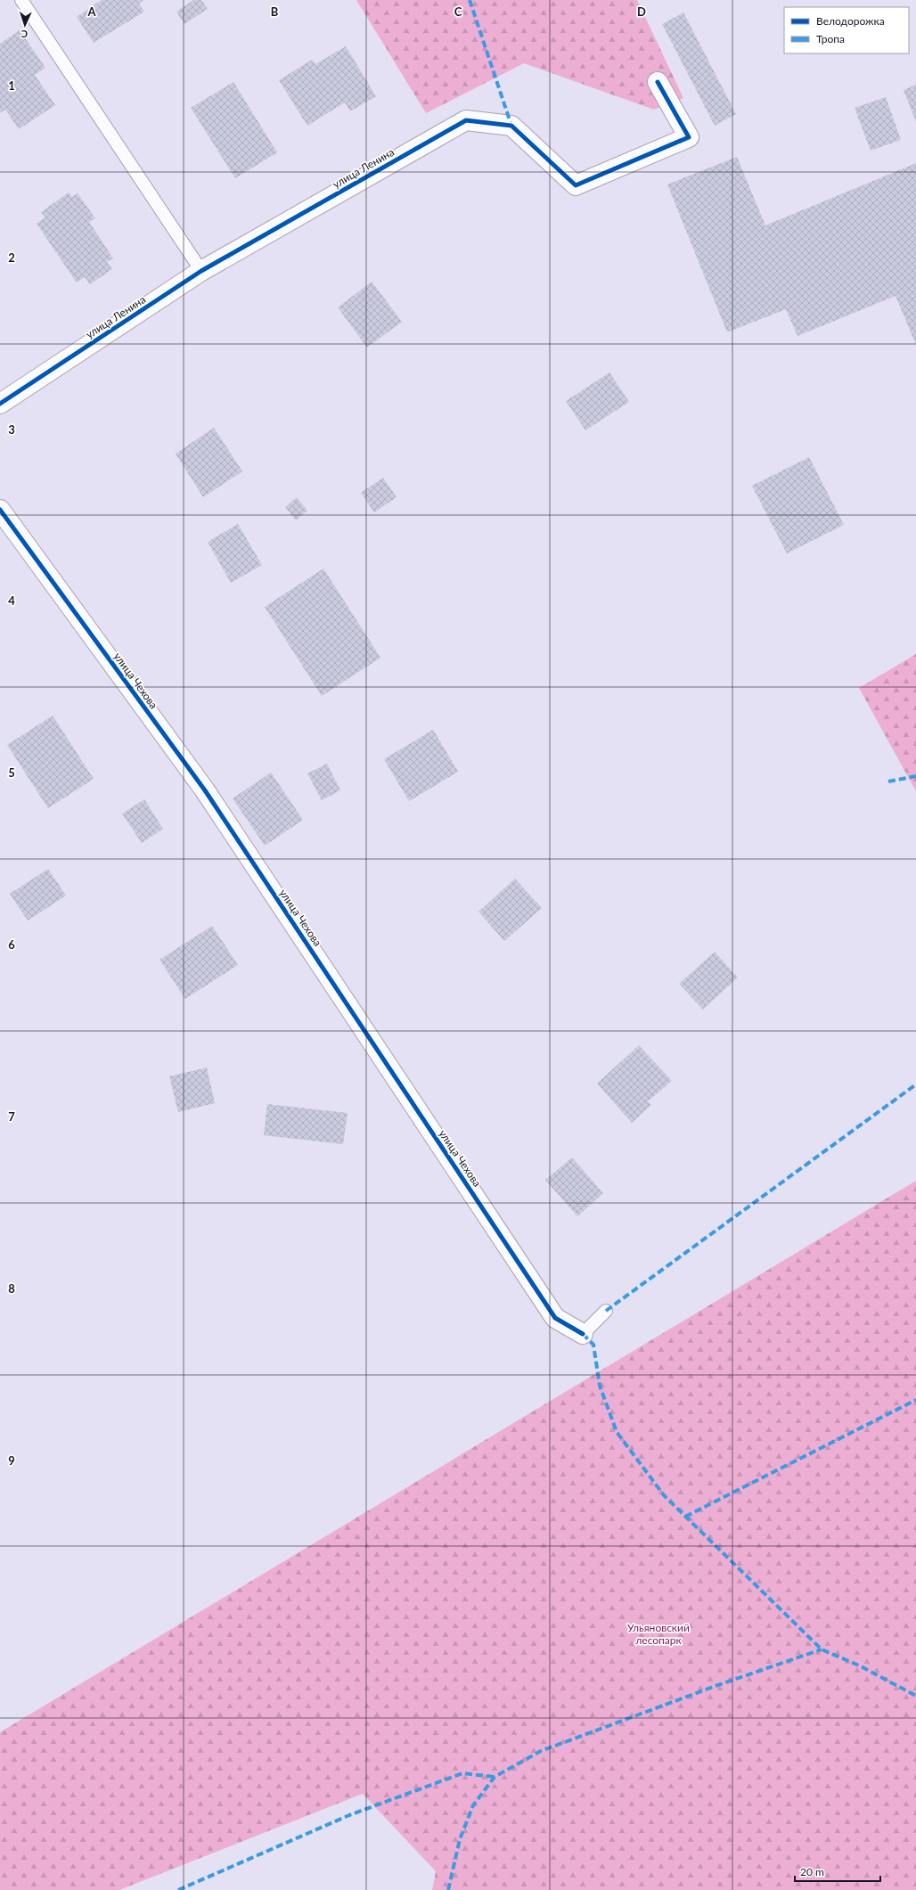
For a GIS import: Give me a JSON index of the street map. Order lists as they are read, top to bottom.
{
  "streets": {
    "street": ["улица Ленина", "улица Чехова"]
  },
  "parks": ["Ульяновский лесопарк"],
  "legend": ["Велодорожка", "Тропа"],
  "scale_bar": "20 m",
  "north": "bottom",
  "grid": {
    "columns": [
      "A",
      "B",
      "C",
      "D"
    ],
    "rows": [
      "1",
      "2",
      "3",
      "4",
      "5",
      "6",
      "7",
      "8",
      "9"
    ]
  }
}
